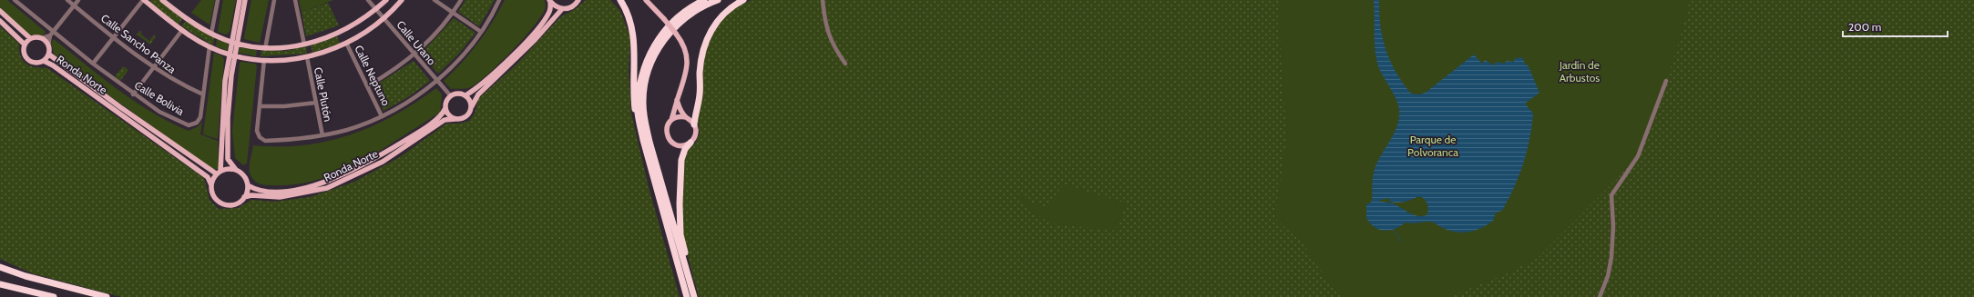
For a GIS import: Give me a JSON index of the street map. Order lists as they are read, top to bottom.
{
  "streets": {
    "main road": ["Ronda Norte"],
    "street": [
      "Calle Urano",
      "Calle Sancho Panza",
      "Calle Neptuno",
      "Calle Plutón",
      "Calle Bolivia"
    ]
  },
  "crossings": [
    ["Calle Urano", "Ronda Norte"],
    ["Calle Sancho Panza", "Calle Bolivia"]
  ],
  "parks": ["Jardín de Arbustos", "Parque de Polvoranca"],
  "scale_bar": "200 m"
}
